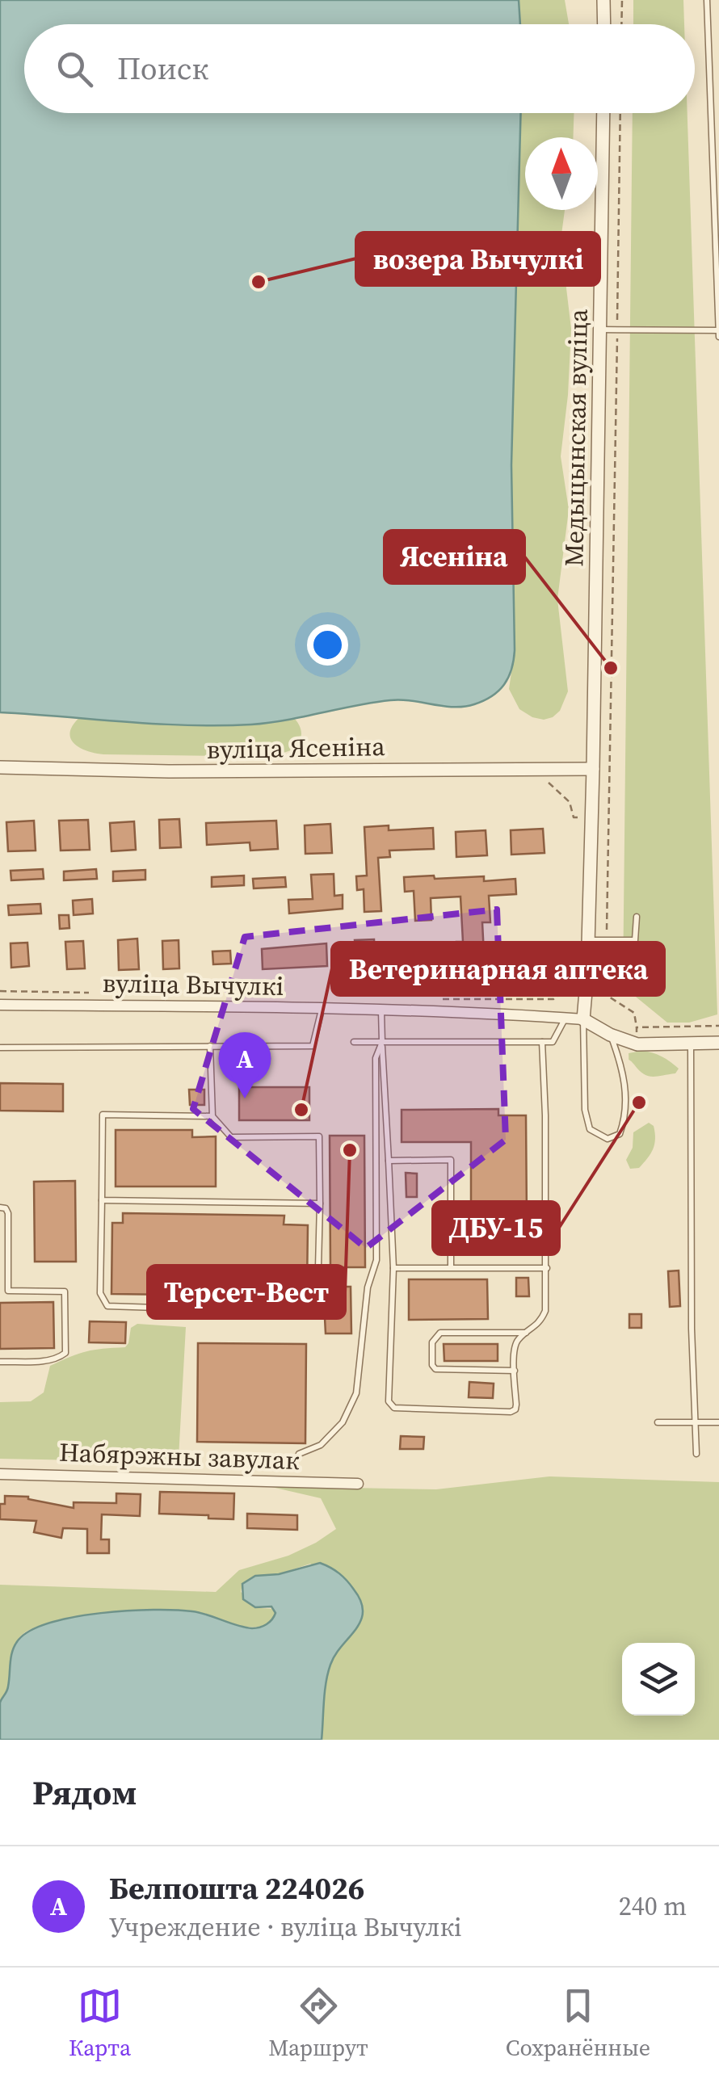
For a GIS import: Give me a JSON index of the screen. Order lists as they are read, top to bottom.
{
  "streets": {
    "street": [
      "Медыцынская вуліца",
      "вуліца Ясеніна",
      "вуліца Вычулкі",
      "Набярэжны завулак"
    ]
  },
  "crossings": [
    ["Медыцынская вуліца", "вуліца Ясеніна"],
    ["Медыцынская вуліца", "вуліца Вычулкі"]
  ],
  "places": [
    "возера Вычулкі",
    "Ясеніна",
    "ДБУ-15",
    "Ветеринарная аптека",
    "Терсет-Вест"
  ],
  "north": "top",
  "page": {
    "search": "Поиск",
    "pins": "A",
    "heading": "Рядом",
    "list": [
      {
        "mark": "A",
        "name": "Белпошта 224026",
        "note": "Учреждение · вуліца Вычулкі",
        "value": "240 m"
      }
    ],
    "nav": ["Карта", "Маршрут", "Сохранённые"]
  }
}
